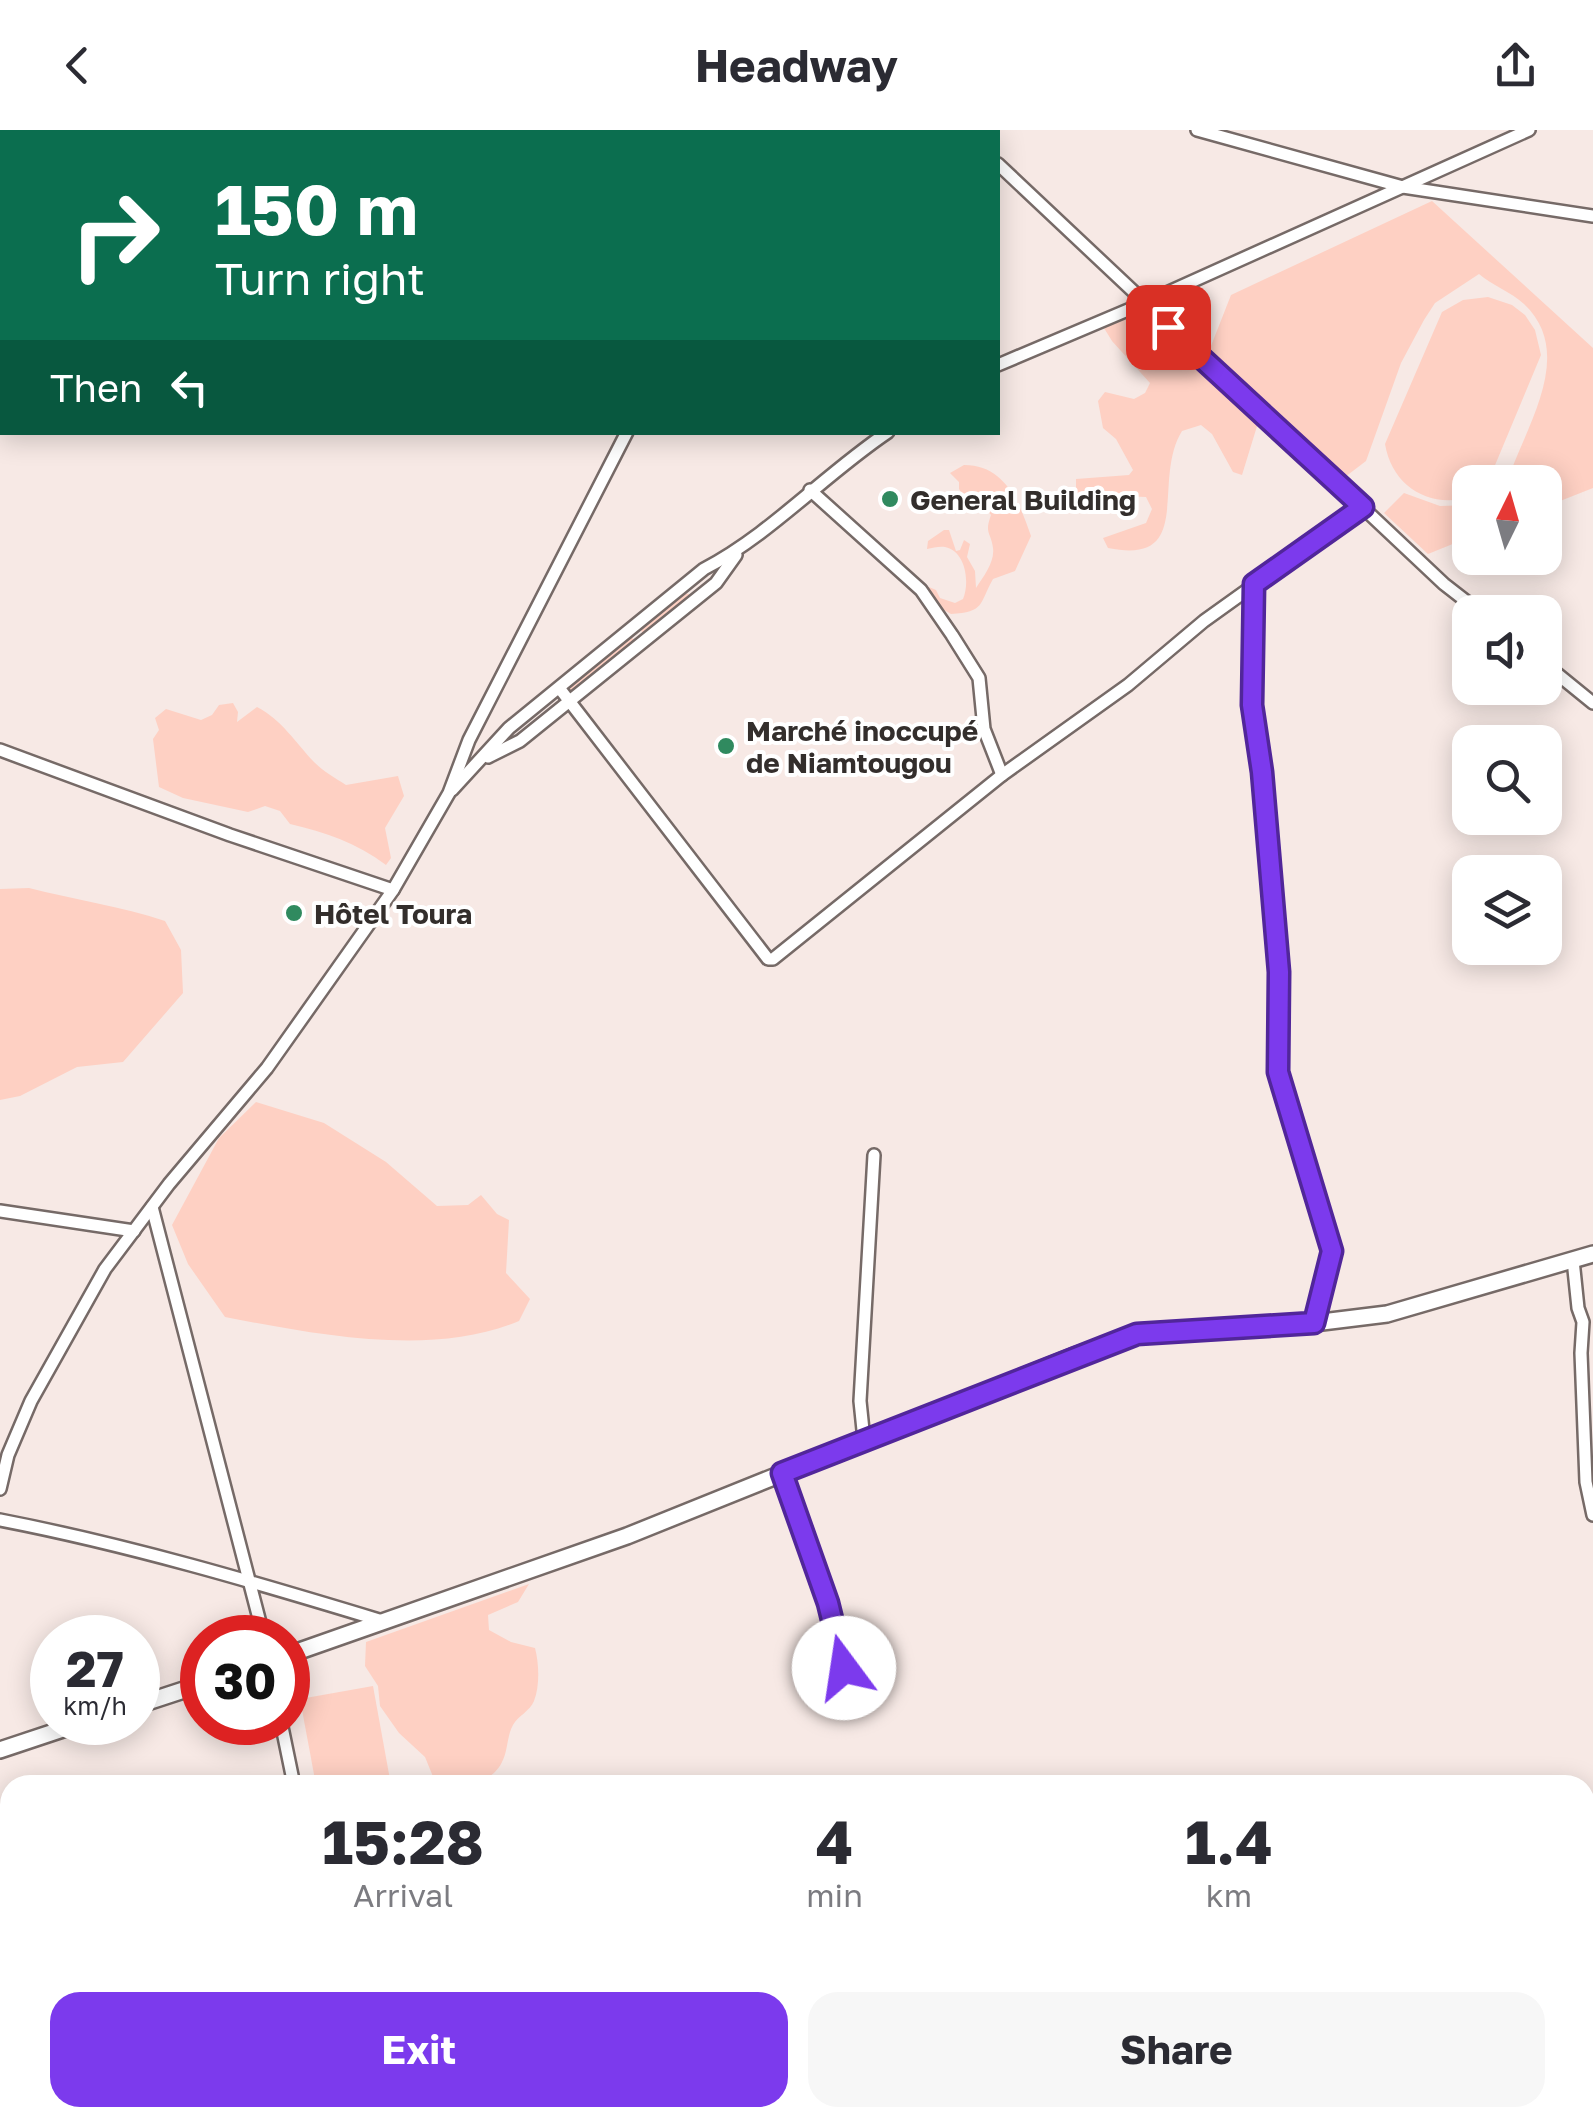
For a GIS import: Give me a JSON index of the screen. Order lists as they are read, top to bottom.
{
  "places": ["General Building", "Marché inoccupé de Niamtougou", "Hôtel Toura"],
  "north": "top",
  "page": {
    "header": "Headway",
    "turn": ["150 m", "Turn right"],
    "then": "Then",
    "speed": "27 km/h",
    "limit": "30",
    "eta": [
      "15:28",
      "Arrival",
      "4",
      "min",
      "1.4",
      "km"
    ],
    "buttons": ["Exit", "Share"]
  }
}
